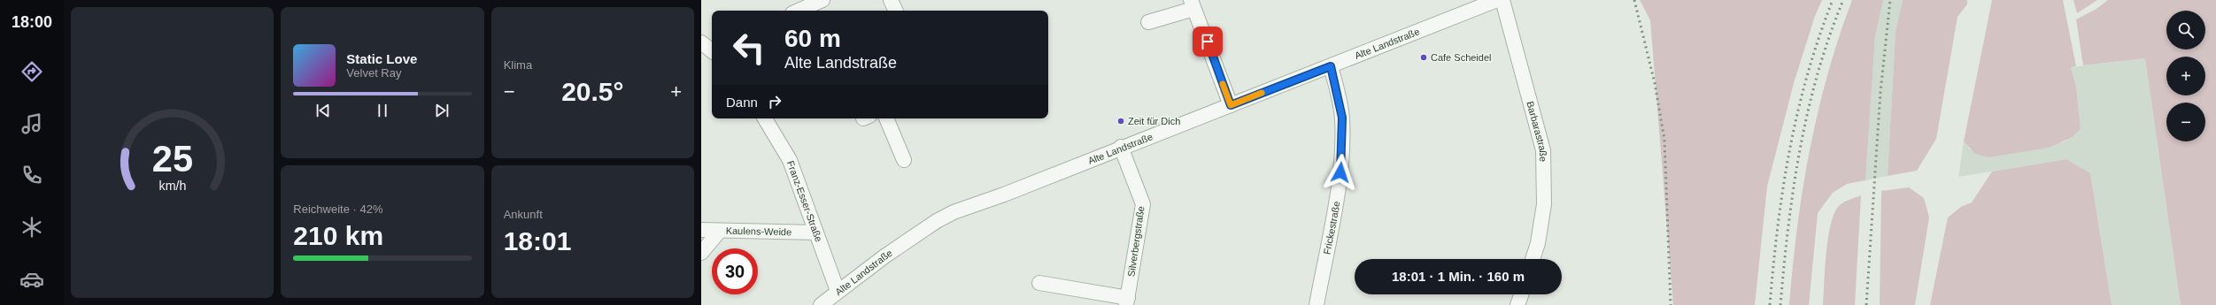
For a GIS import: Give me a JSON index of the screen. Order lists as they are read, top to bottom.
{
  "streets": {
    "street": [
      "Alte Landstraße",
      "Barbarastraße",
      "Franz-Esser-Straße",
      "Frickestraße",
      "Kaulens-Weide",
      "Silverbergstraße"
    ]
  },
  "crossings": [
    ["Alte Landstraße", "Franz-Esser-Straße"],
    ["Alte Landstraße", "Frickestraße"],
    ["Alte Landstraße", "Silverbergstraße"],
    ["Franz-Esser-Straße", "Kaulens-Weide"]
  ],
  "places": ["Cafe Scheidel", "Zeit für Dich"],
  "page": {
    "tabs": "18:00",
    "tile": [
      "Klima",
      ["Reichweite · 42%", "210 km"],
      ["Ankunft", "18:01"]
    ],
    "map_buttons": ["+", "−"],
    "turn": ["60 m", "Alte Landstraße"],
    "song": ["Static Love", "Velvet Ray"],
    "heat": ["−", "20.5°", "+"],
    "then": "Dann",
    "limit": "30",
    "trip": "18:01 · 1 Min. · 160 m",
    "gauge": ["25", "km/h"]
  }
}
